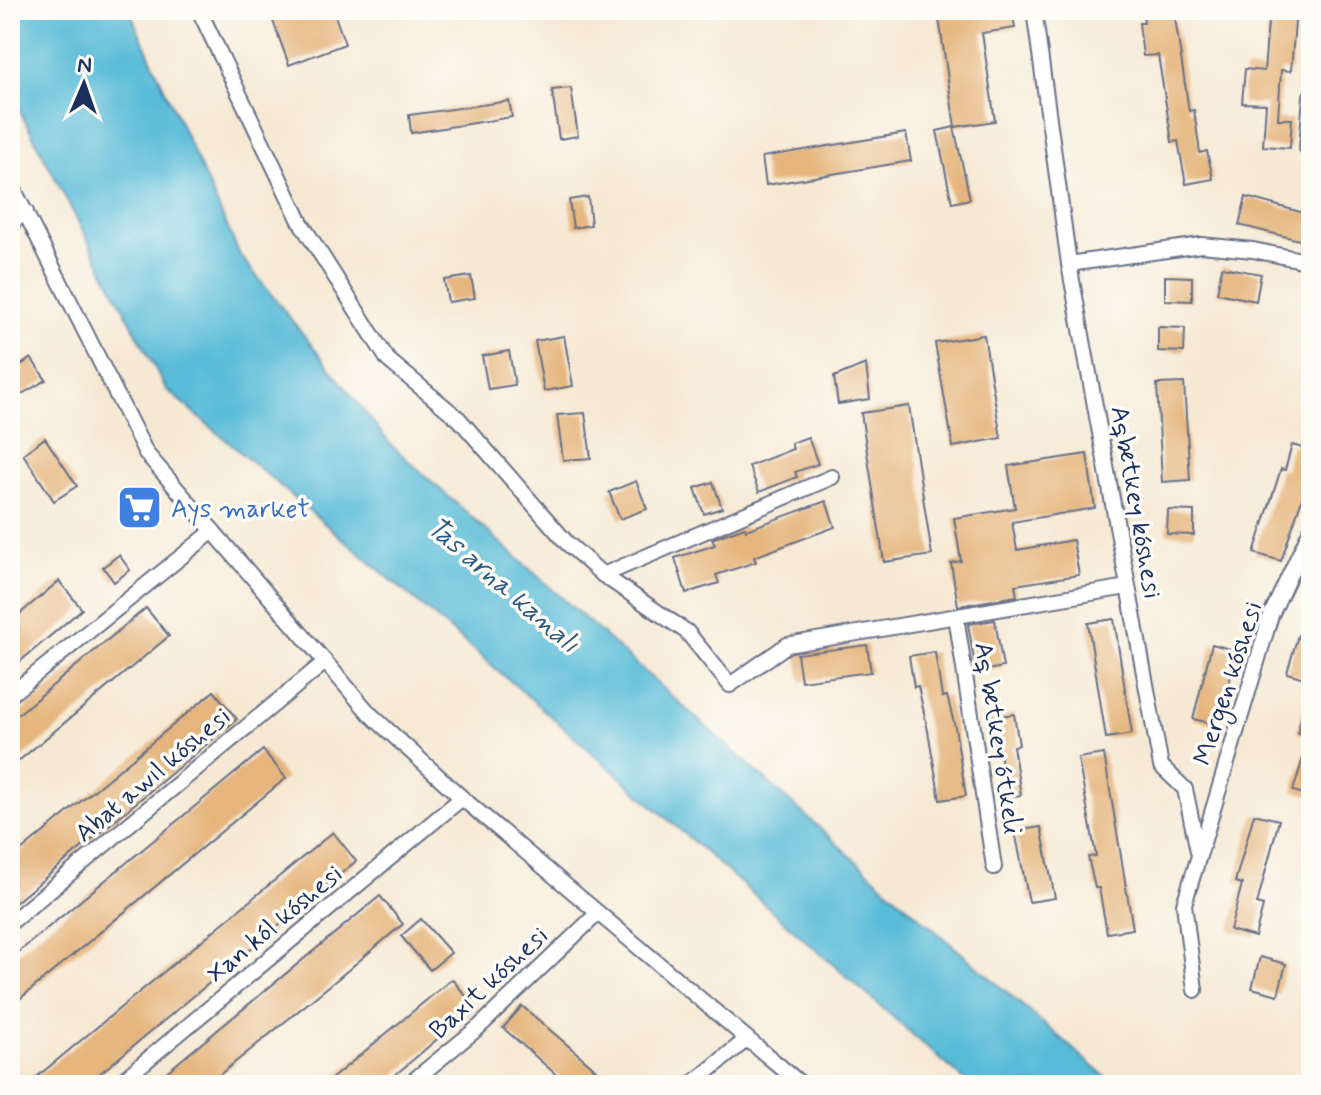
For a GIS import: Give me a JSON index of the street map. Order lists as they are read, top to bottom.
{
  "streets": {
    "street": [
      "Aqbetkey kóshesi",
      "Mergen kóshesi",
      "Aq betkey ótkeli",
      "Abat awıl kóshesi",
      "Xan kól kóshesi",
      "Baxıt kóshesi"
    ]
  },
  "crossings": [
    ["Aqbetkey kóshesi", "Mergen kóshesi"],
    ["Aqbetkey kóshesi", "Aq betkey ótkeli"]
  ],
  "water": ["Tas arna kanalı"],
  "places": {
    "supermarket": ["Ays market"]
  },
  "north": "top"
}
